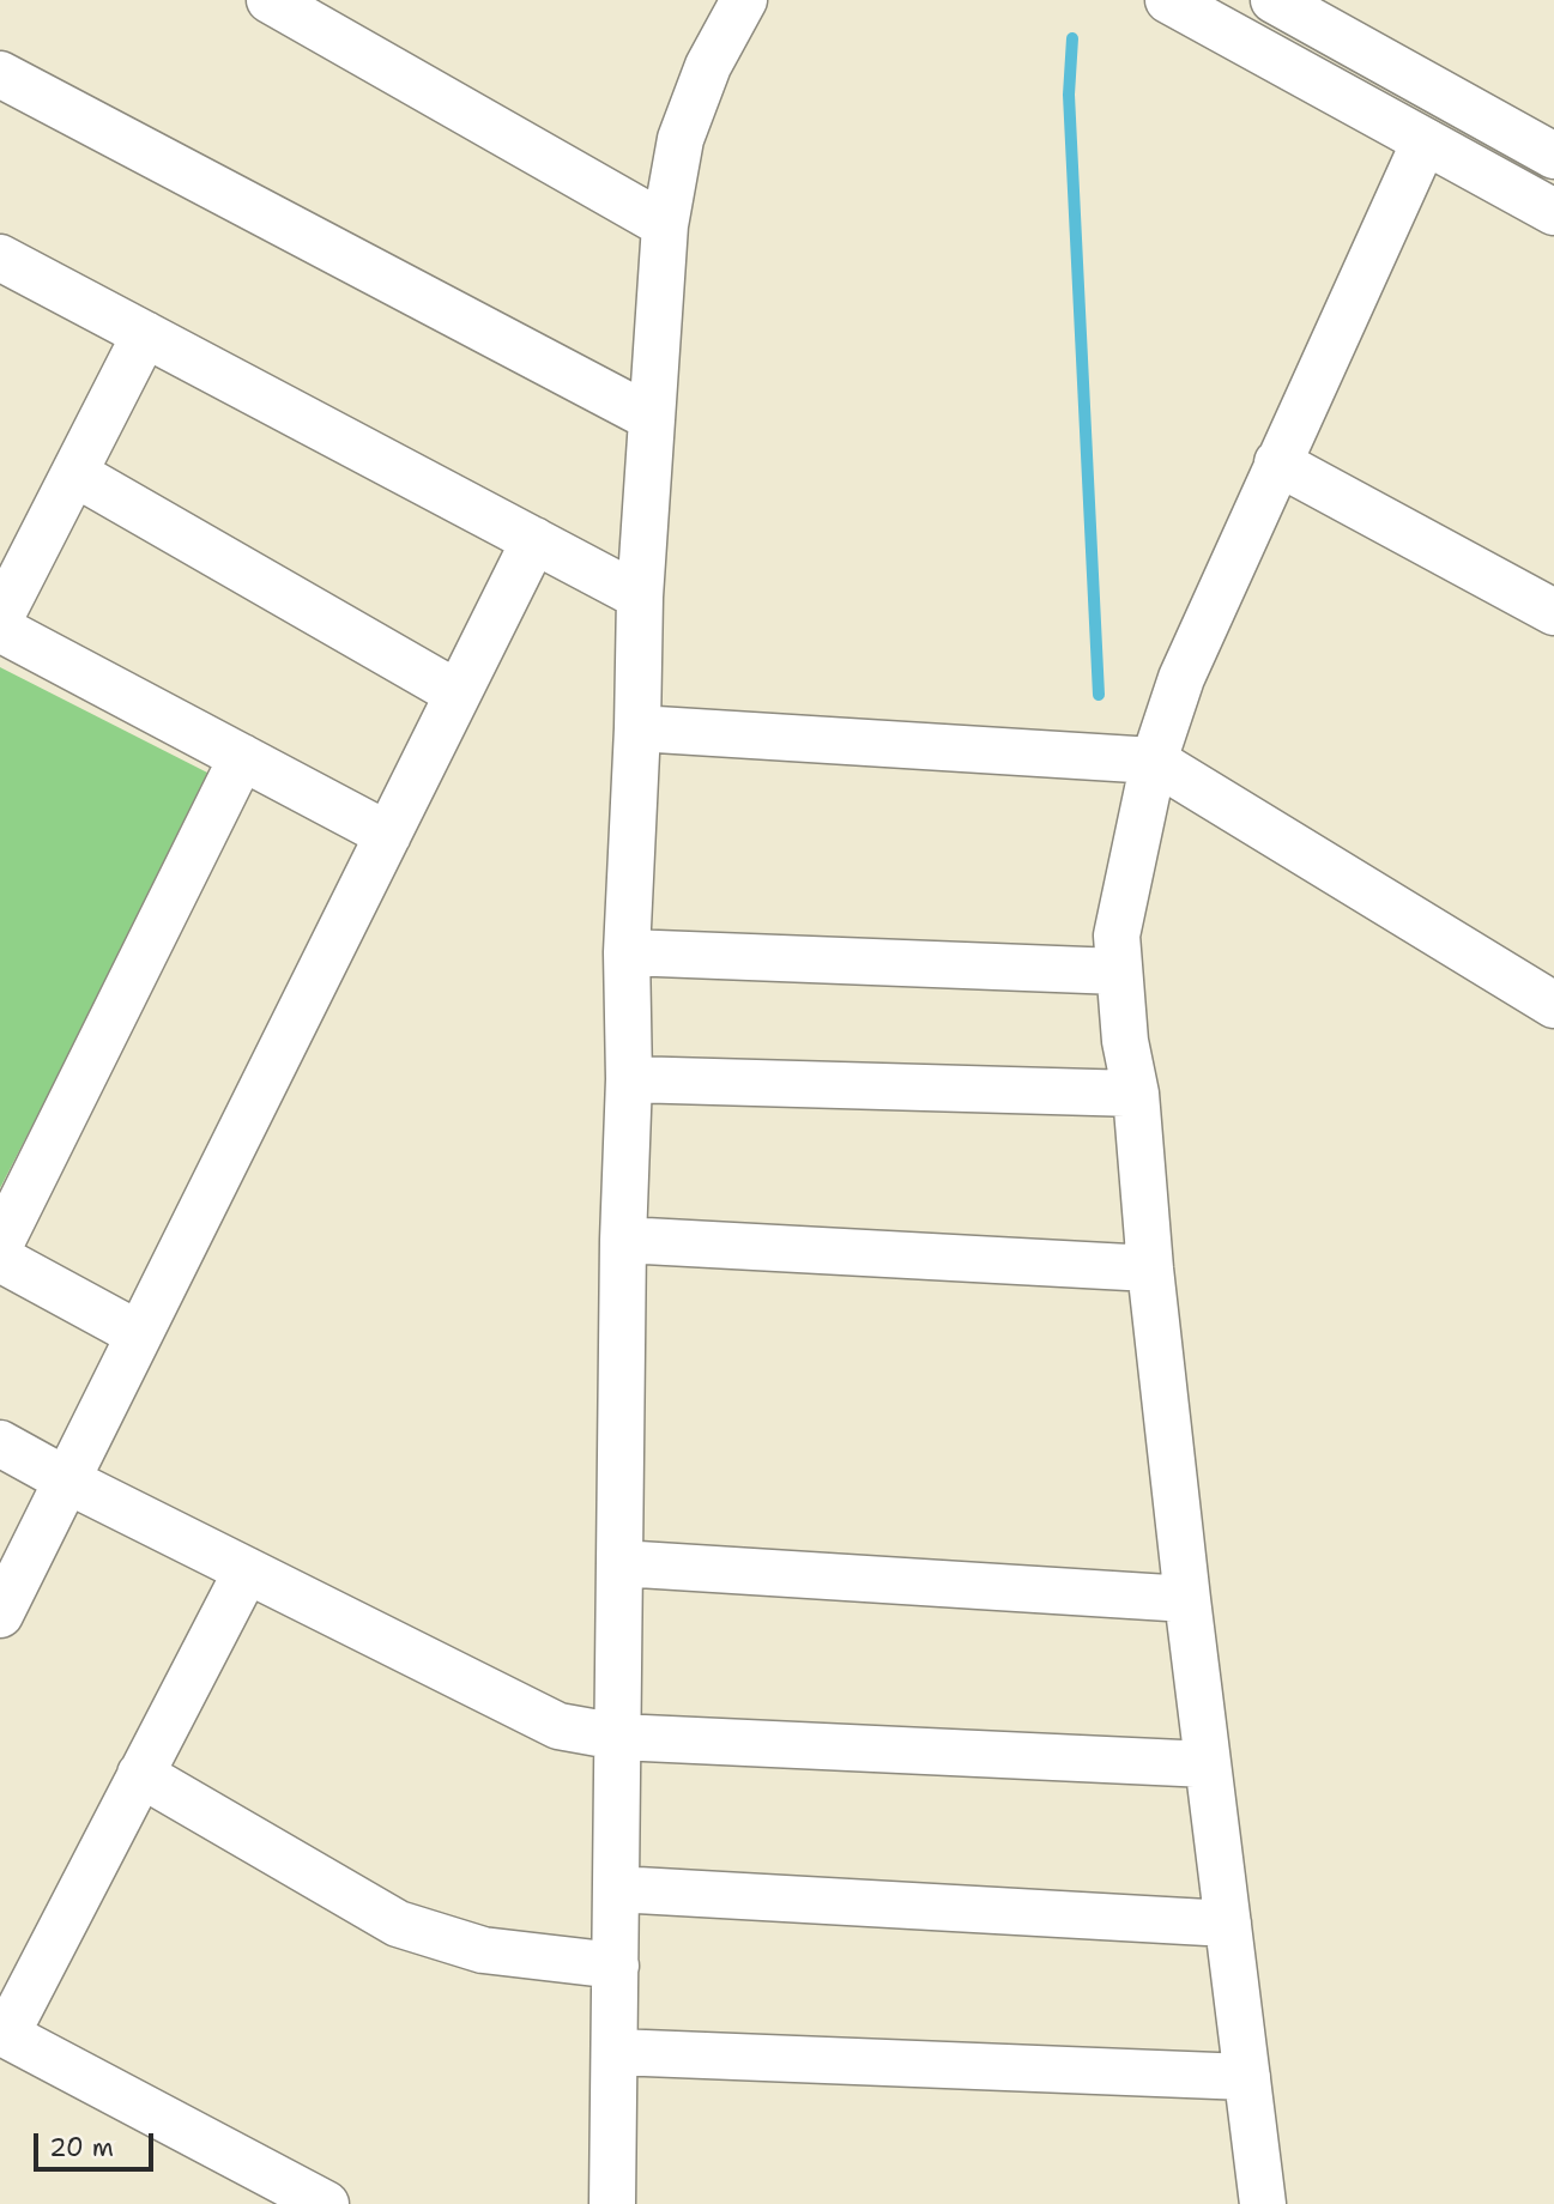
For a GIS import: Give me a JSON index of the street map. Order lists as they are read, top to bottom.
{
  "scale_bar": "20 m"
}
